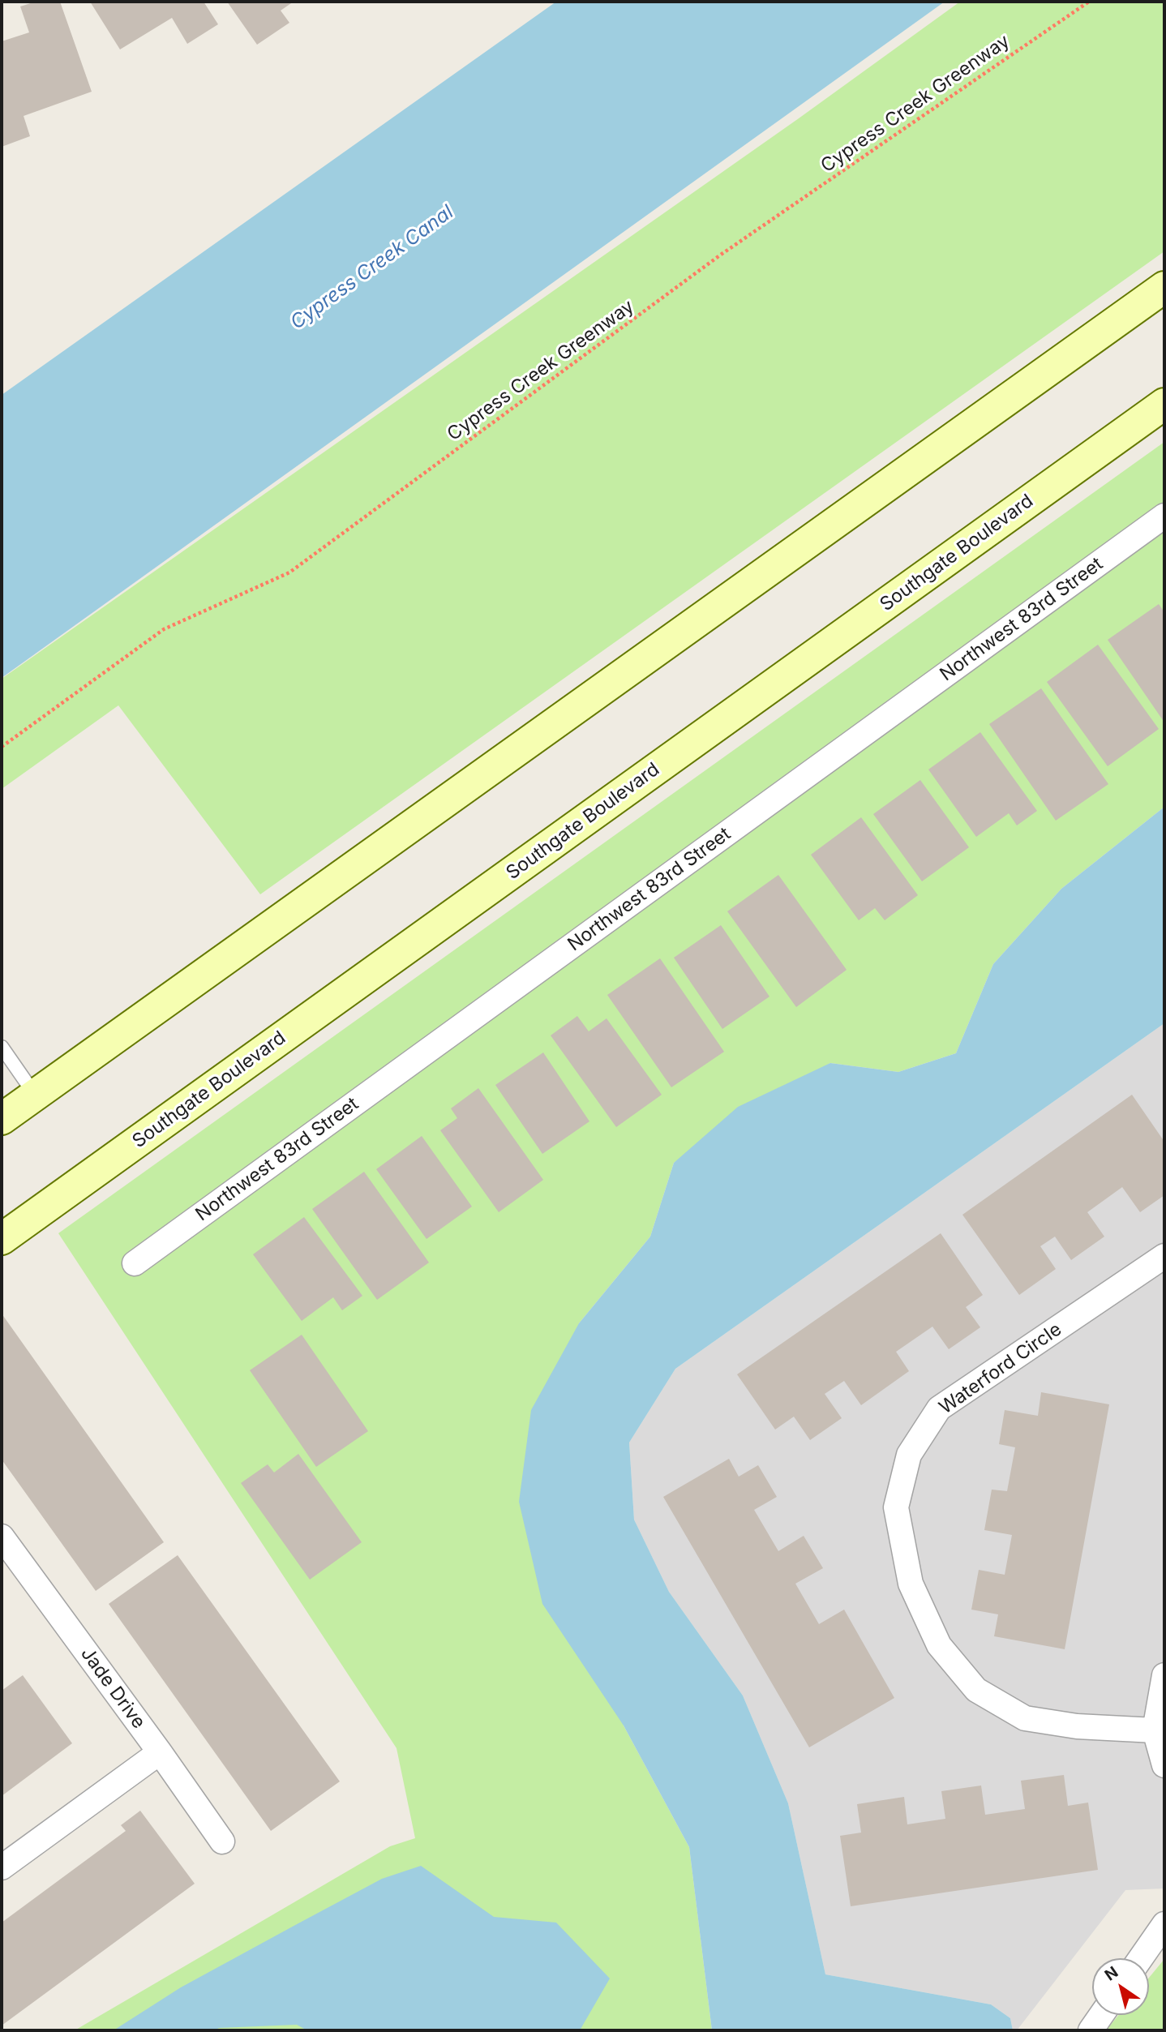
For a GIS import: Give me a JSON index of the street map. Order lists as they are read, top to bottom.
{
  "streets": {
    "main road": ["Southgate Boulevard"],
    "street": ["Northwest 83rd Street", "Waterford Circle", "Jade Drive"],
    "path": ["Cypress Creek Greenway"]
  },
  "water": ["Cypress Creek Canal"],
  "north": "top left"
}
